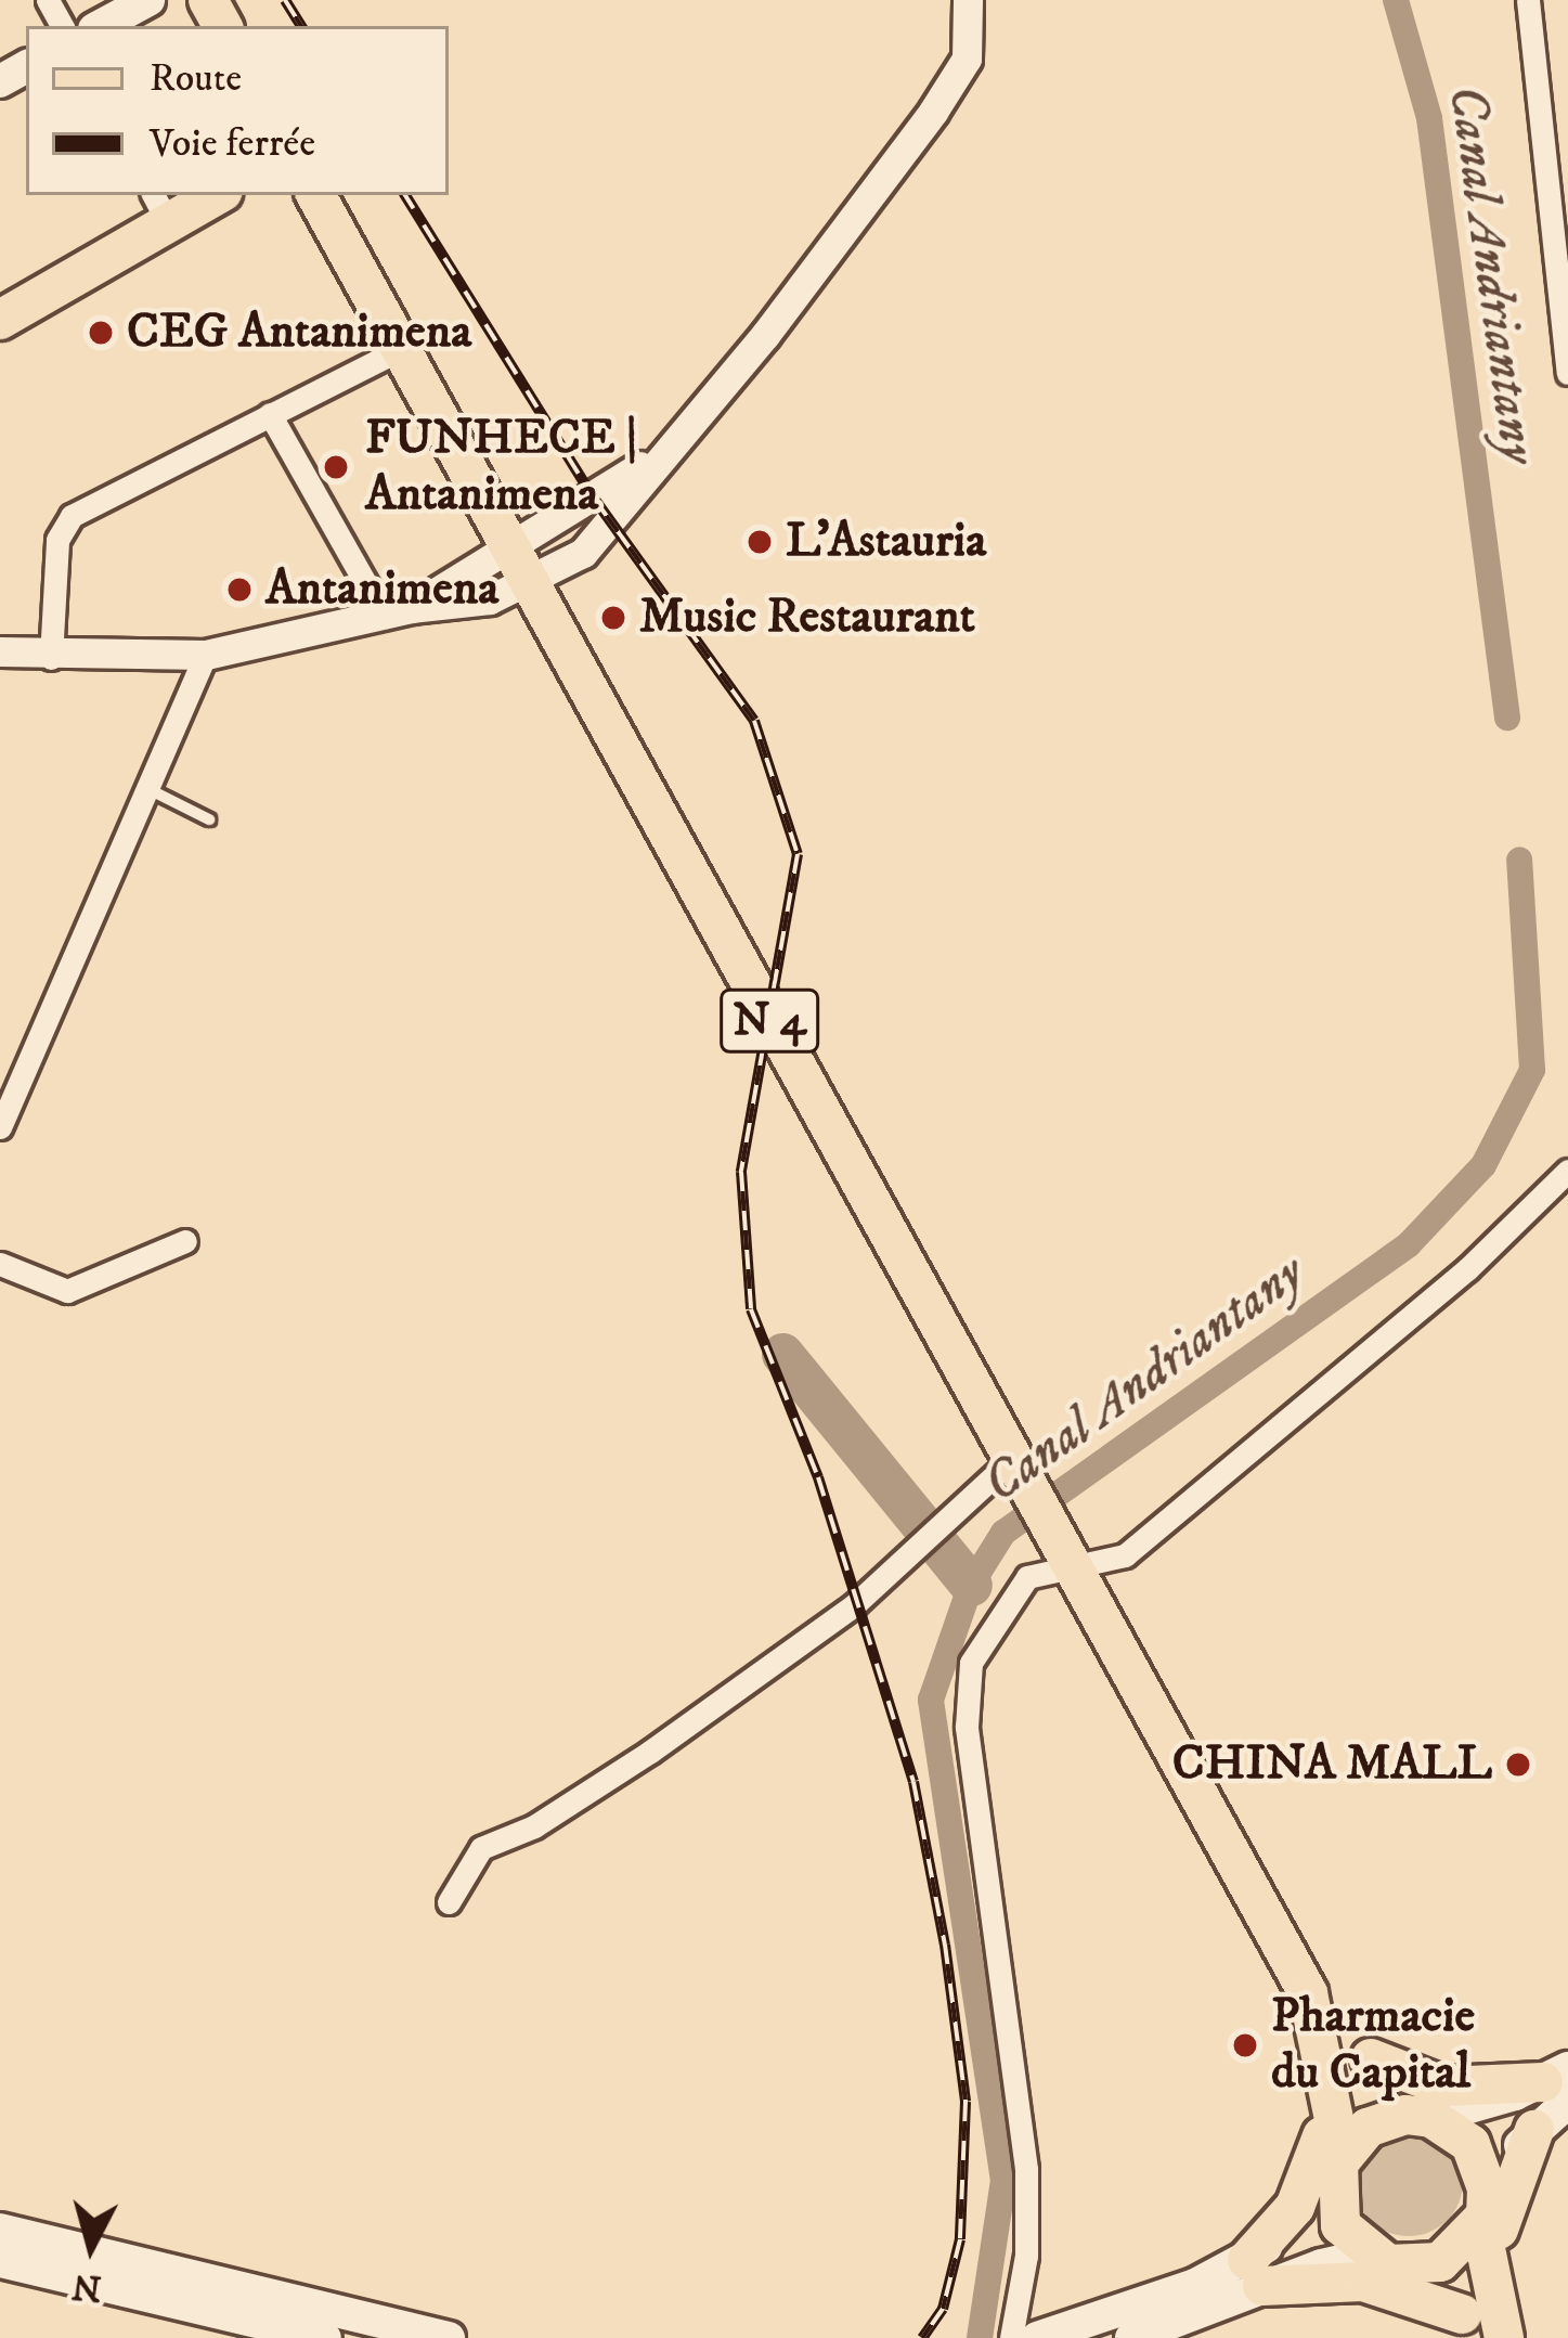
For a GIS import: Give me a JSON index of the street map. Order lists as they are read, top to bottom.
{
  "streets": {
    "main road": ["N 4"]
  },
  "water": ["Canal Andriantany"],
  "places": [
    "CEG Antanimena",
    "FUNHECE | Antanimena",
    "L'Astauria",
    "Antanimena",
    "Music Restaurant",
    "CHINA MALL",
    "Pharmacie du Capital"
  ],
  "legend": ["Route", "Voie ferrée"],
  "north": "bottom"
}
